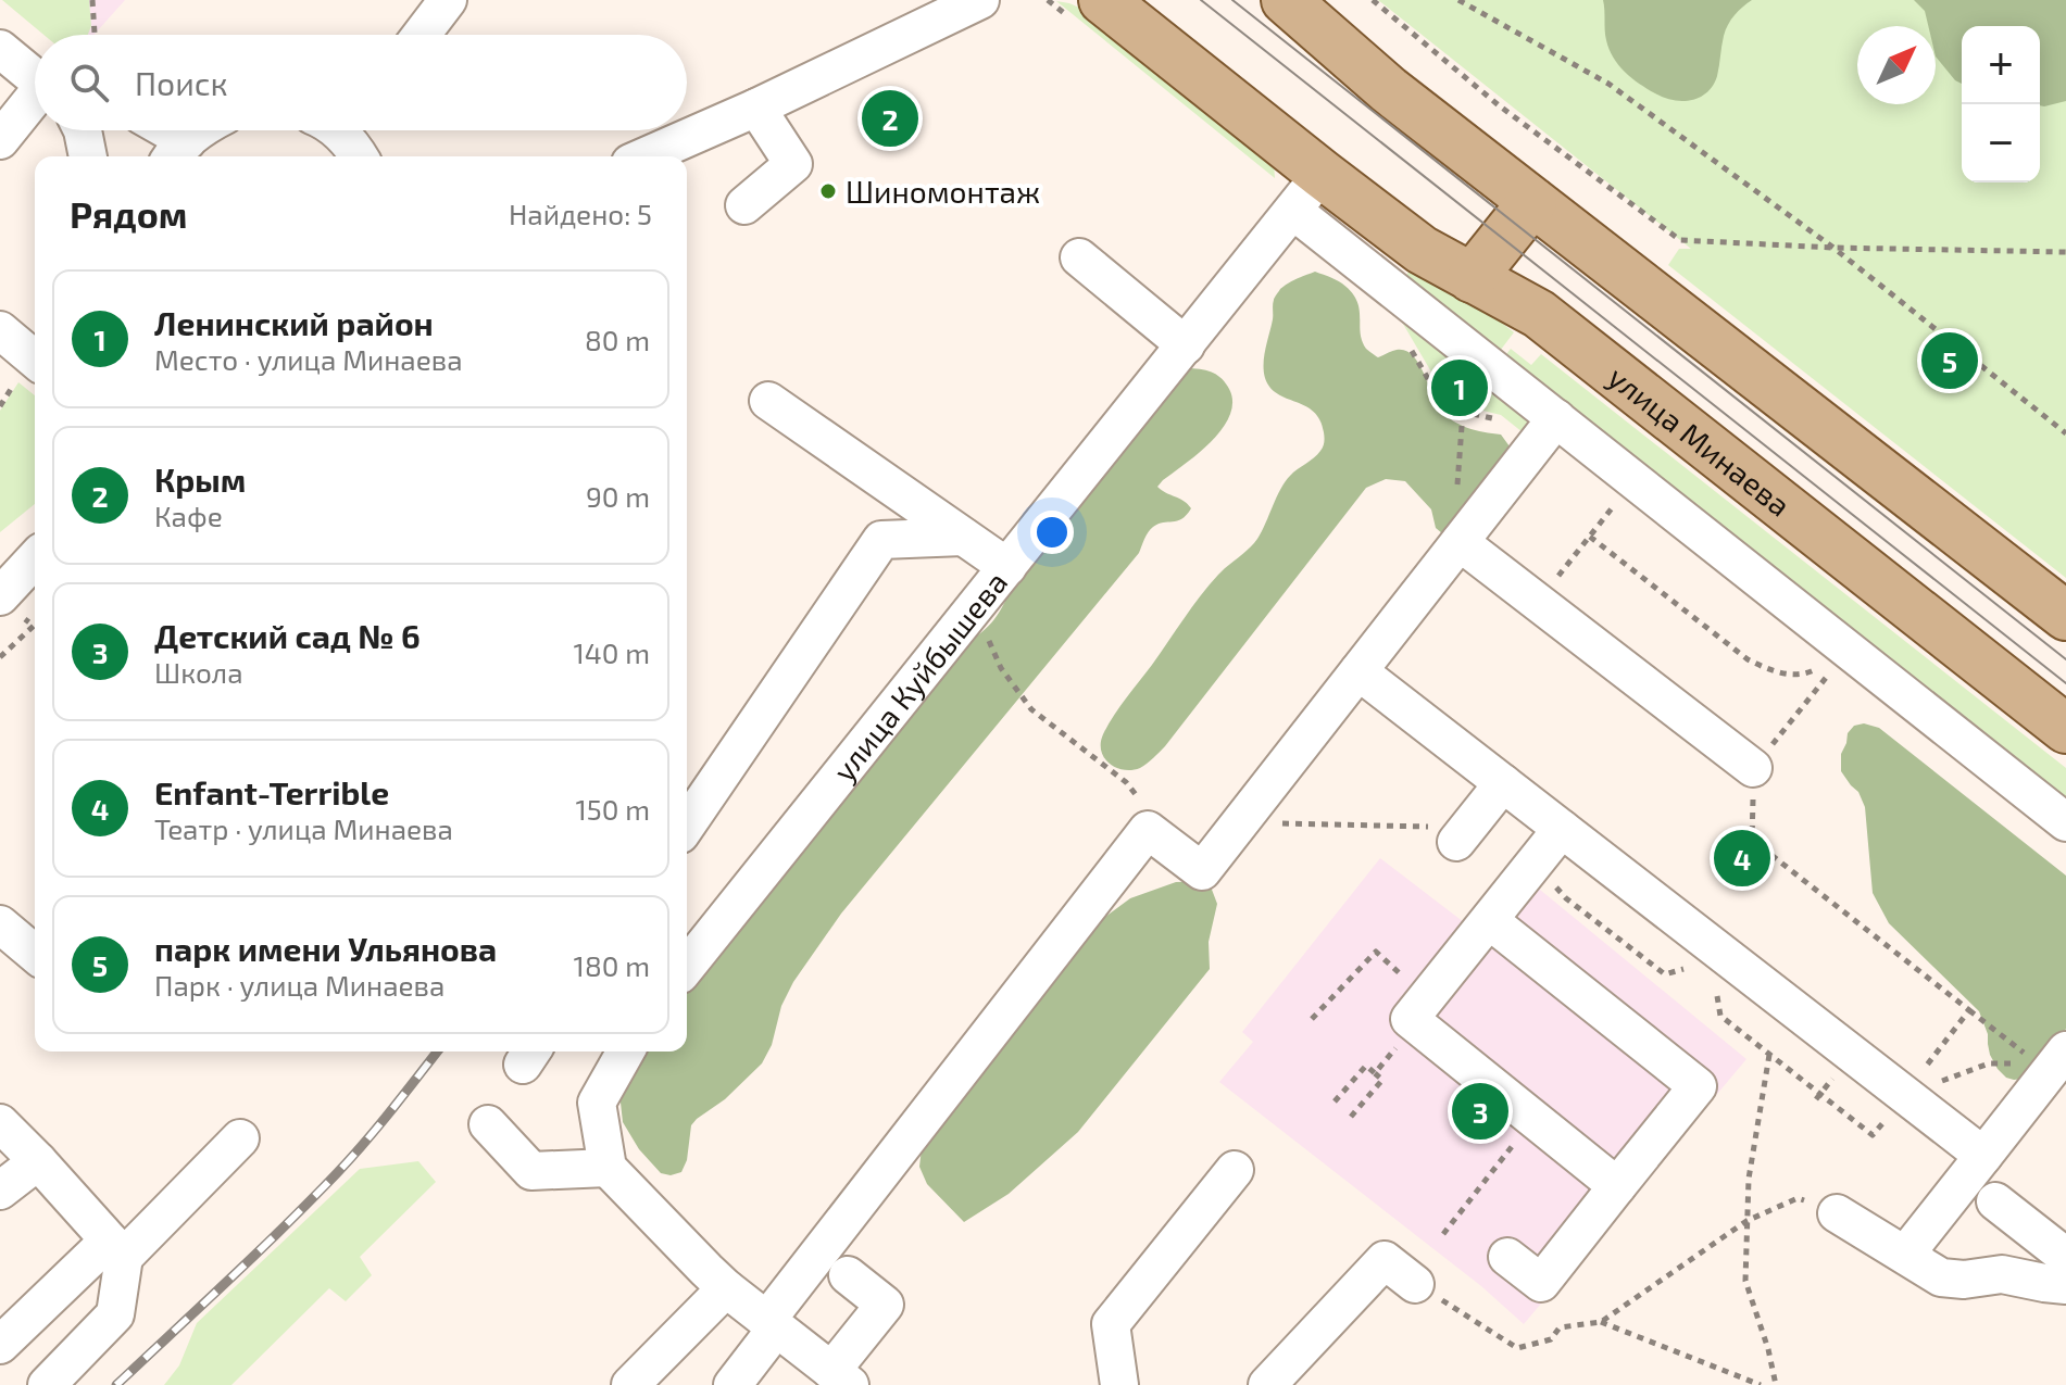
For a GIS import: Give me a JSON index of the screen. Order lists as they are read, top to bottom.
{
  "streets": {
    "main road": ["улица Минаева"],
    "street": ["улица Куйбышева"]
  },
  "crossings": [
    ["улица Минаева", "улица Куйбышева"]
  ],
  "places": ["Шиномонтаж"],
  "north": "top right",
  "page": {
    "map_buttons": ["+", "−"],
    "search": "Поиск",
    "pins": [
      "2",
      "5",
      "1",
      "4",
      "3"
    ],
    "heading": ["Рядом", "Найдено: 5"],
    "list": [
      {
        "mark": "1",
        "name": "Ленинский район",
        "note": "Место · улица Минаева",
        "value": "80 m"
      },
      {
        "mark": "2",
        "name": "Крым",
        "note": "Кафе",
        "value": "90 m"
      },
      {
        "mark": "3",
        "name": "Детский сад № 6",
        "note": "Школа",
        "value": "140 m"
      },
      {
        "mark": "4",
        "name": "Enfant-Terrible",
        "note": "Театр · улица Минаева",
        "value": "150 m"
      },
      {
        "mark": "5",
        "name": "парк имени Ульянова",
        "note": "Парк · улица Минаева",
        "value": "180 m"
      }
    ]
  }
}
